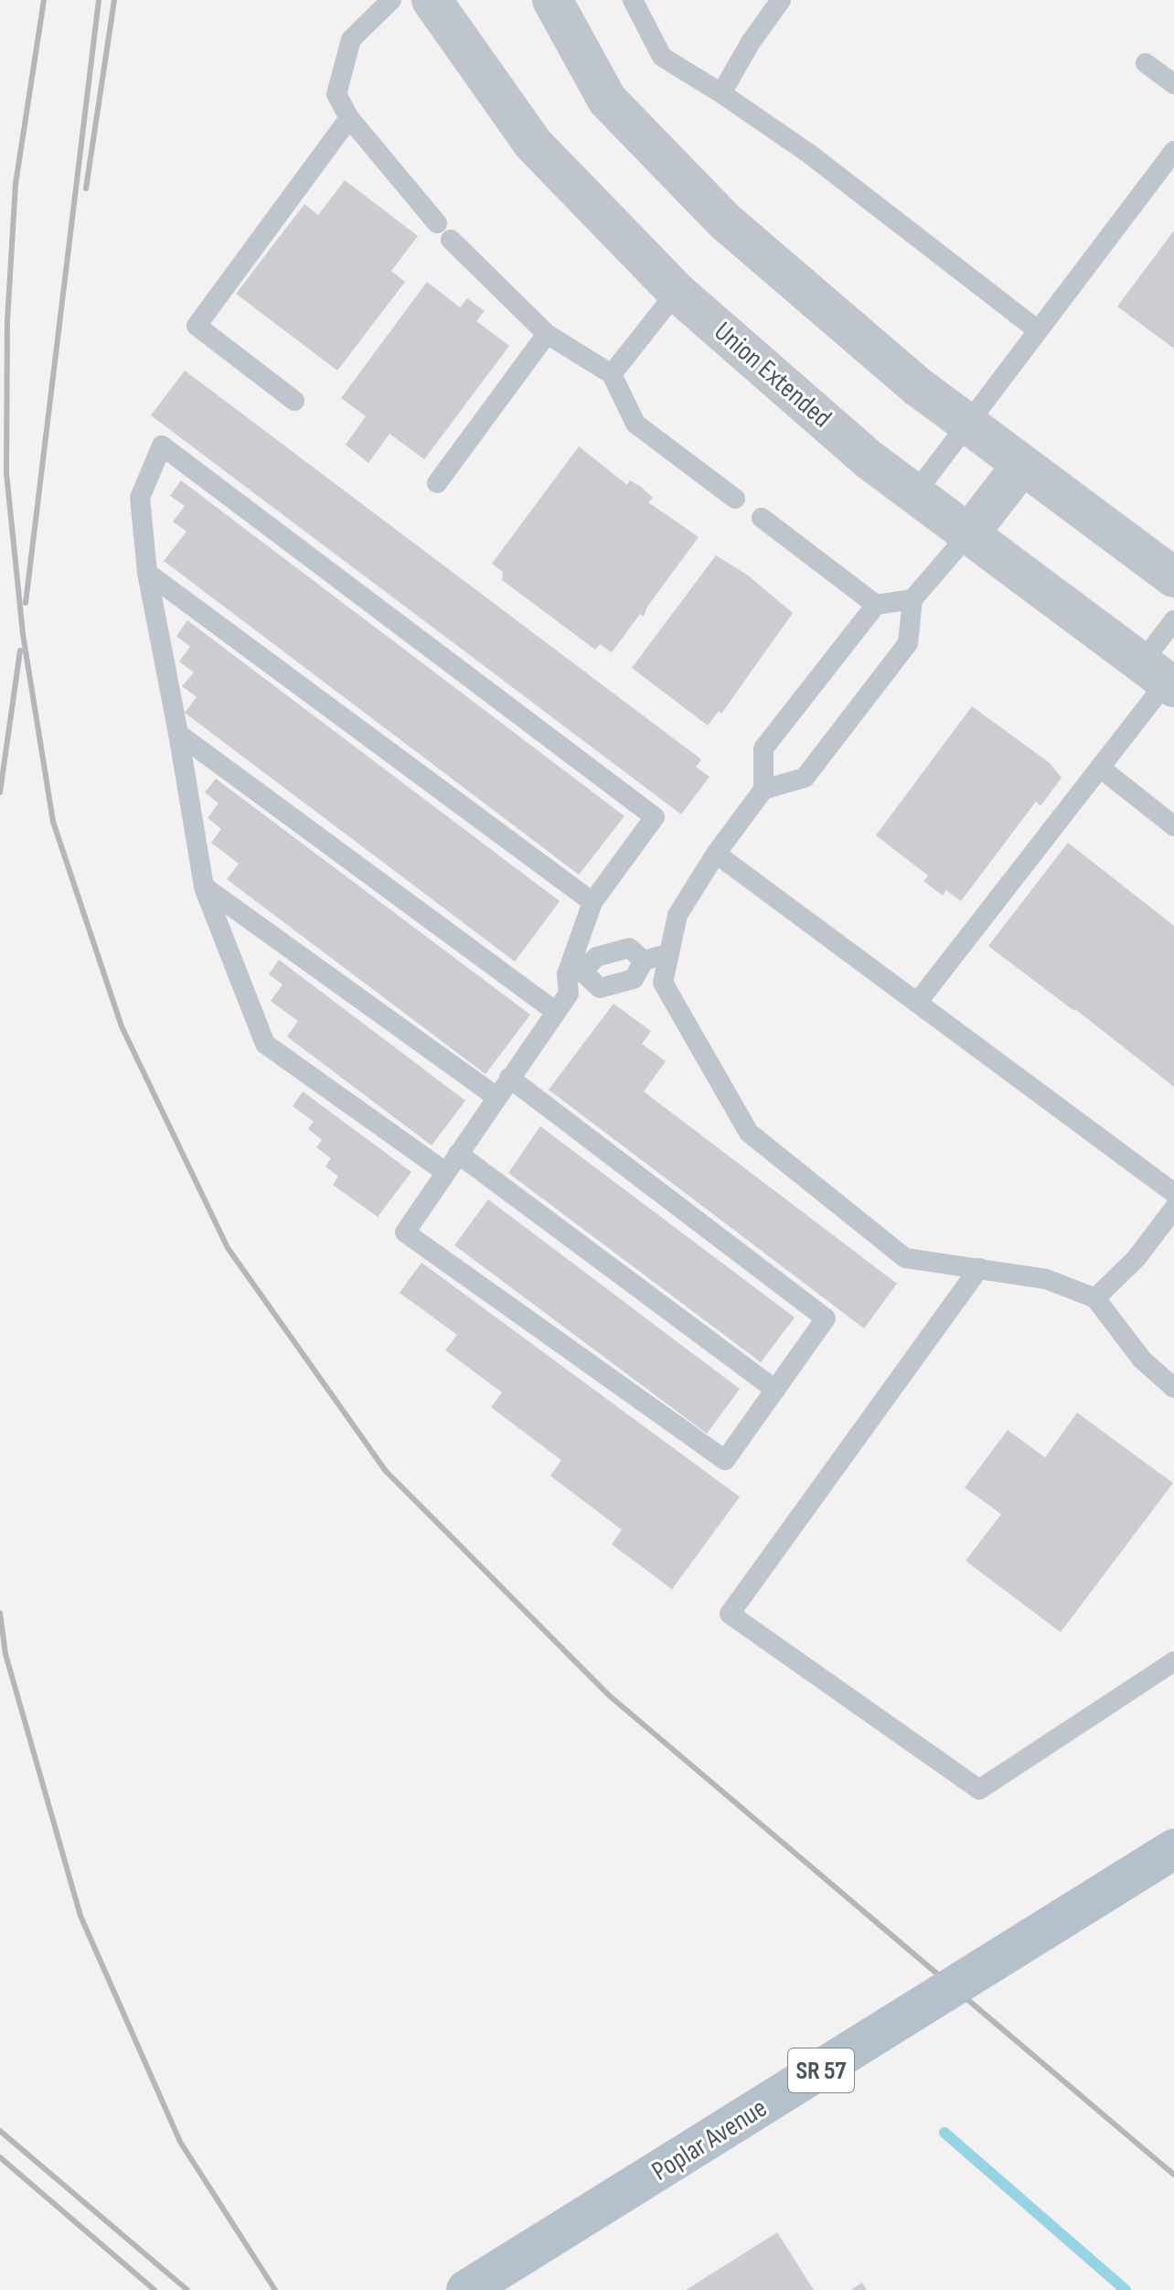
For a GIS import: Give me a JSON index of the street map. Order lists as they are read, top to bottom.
{
  "streets": {
    "main road": ["SR 57", "Poplar Avenue"],
    "street": ["Union Extended"]
  }
}
